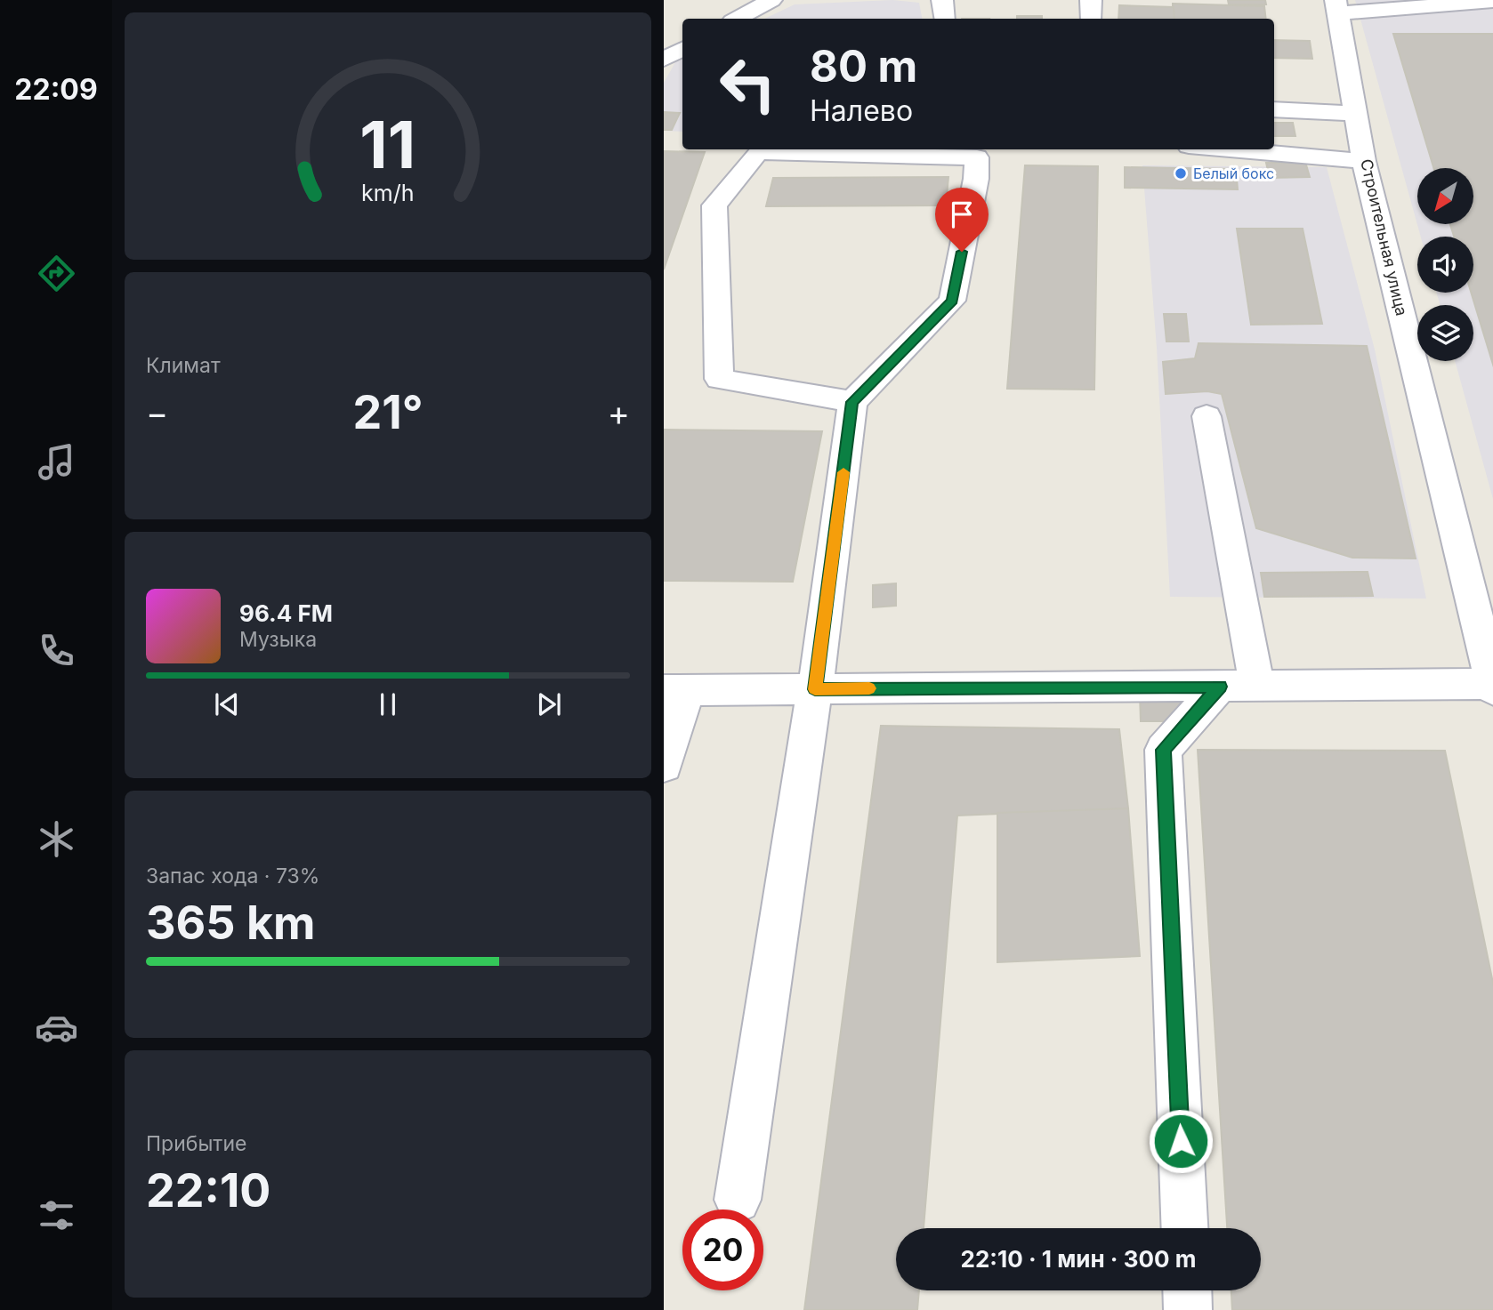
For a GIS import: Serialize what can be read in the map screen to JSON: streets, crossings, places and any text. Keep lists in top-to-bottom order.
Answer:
{
  "streets": {
    "street": ["Строительная улица"]
  },
  "places": ["Белый бокс"],
  "north": "bottom left",
  "page": {
    "tabs": "22:09",
    "turn": ["80 m", "Налево"],
    "tile": [
      "Климат",
      ["Запас хода · 73%", "365 km"],
      ["Прибытие", "22:10"]
    ],
    "heat": ["−", "21°", "+"],
    "song": ["96.4 FM", "Музыка"],
    "limit": "20",
    "trip": "22:10 · 1 мин · 300 m",
    "gauge": ["11", "km/h"]
  }
}
